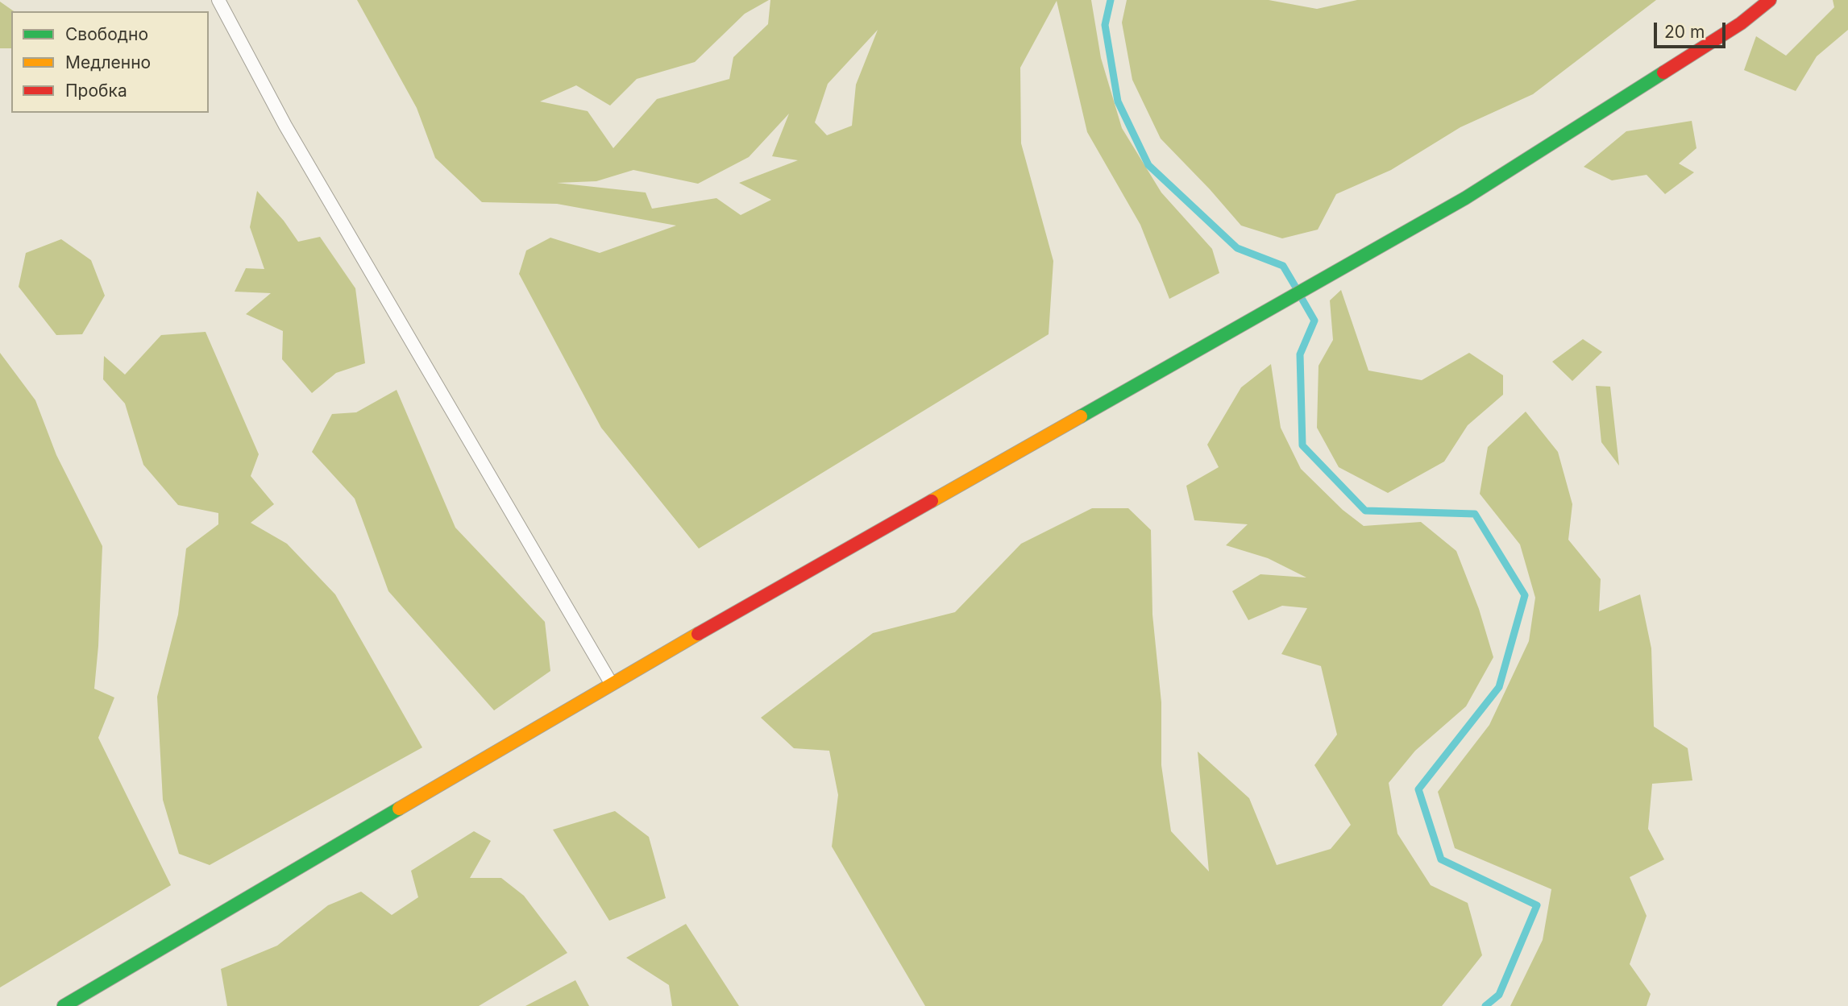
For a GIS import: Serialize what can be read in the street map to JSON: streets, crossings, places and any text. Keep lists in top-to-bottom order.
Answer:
{
  "legend": ["Свободно", "Медленно", "Пробка"],
  "scale_bar": "20 m"
}
